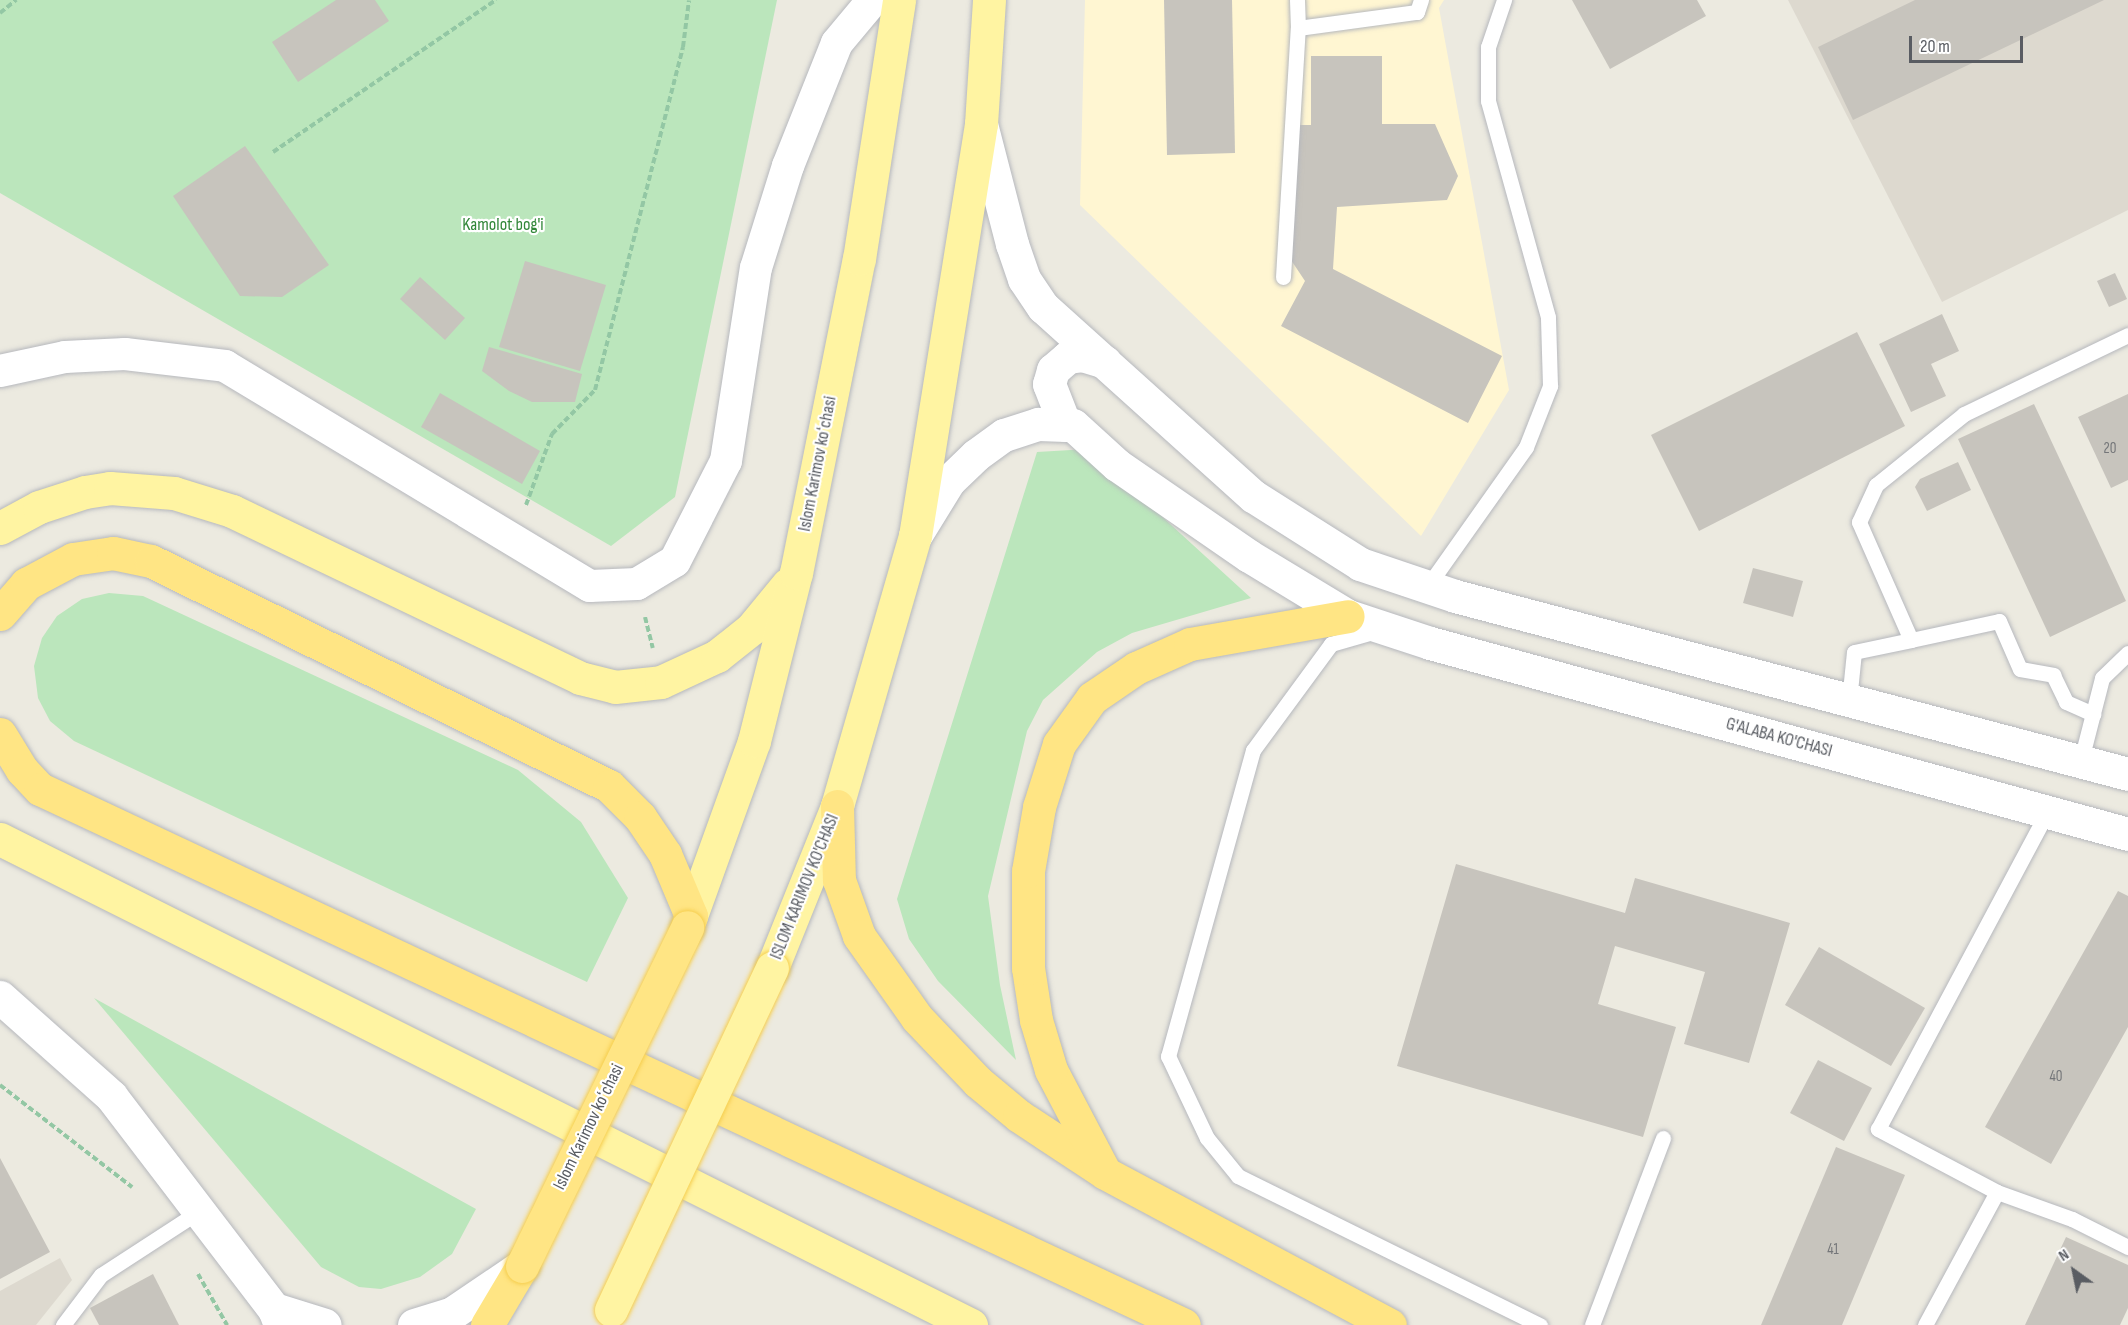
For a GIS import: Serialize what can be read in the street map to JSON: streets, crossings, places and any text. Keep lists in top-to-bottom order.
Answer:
{
  "streets": {
    "highway": ["Islom Karimov koʻchasi"],
    "main road": ["G'ALABA KO'CHASI", "ISLOM KARIMOV KO'CHASI"]
  },
  "parks": ["Kamolot bog'i"],
  "house_numbers": ["20", "40", "41"],
  "scale_bar": "20 m",
  "north": "top left"
}
